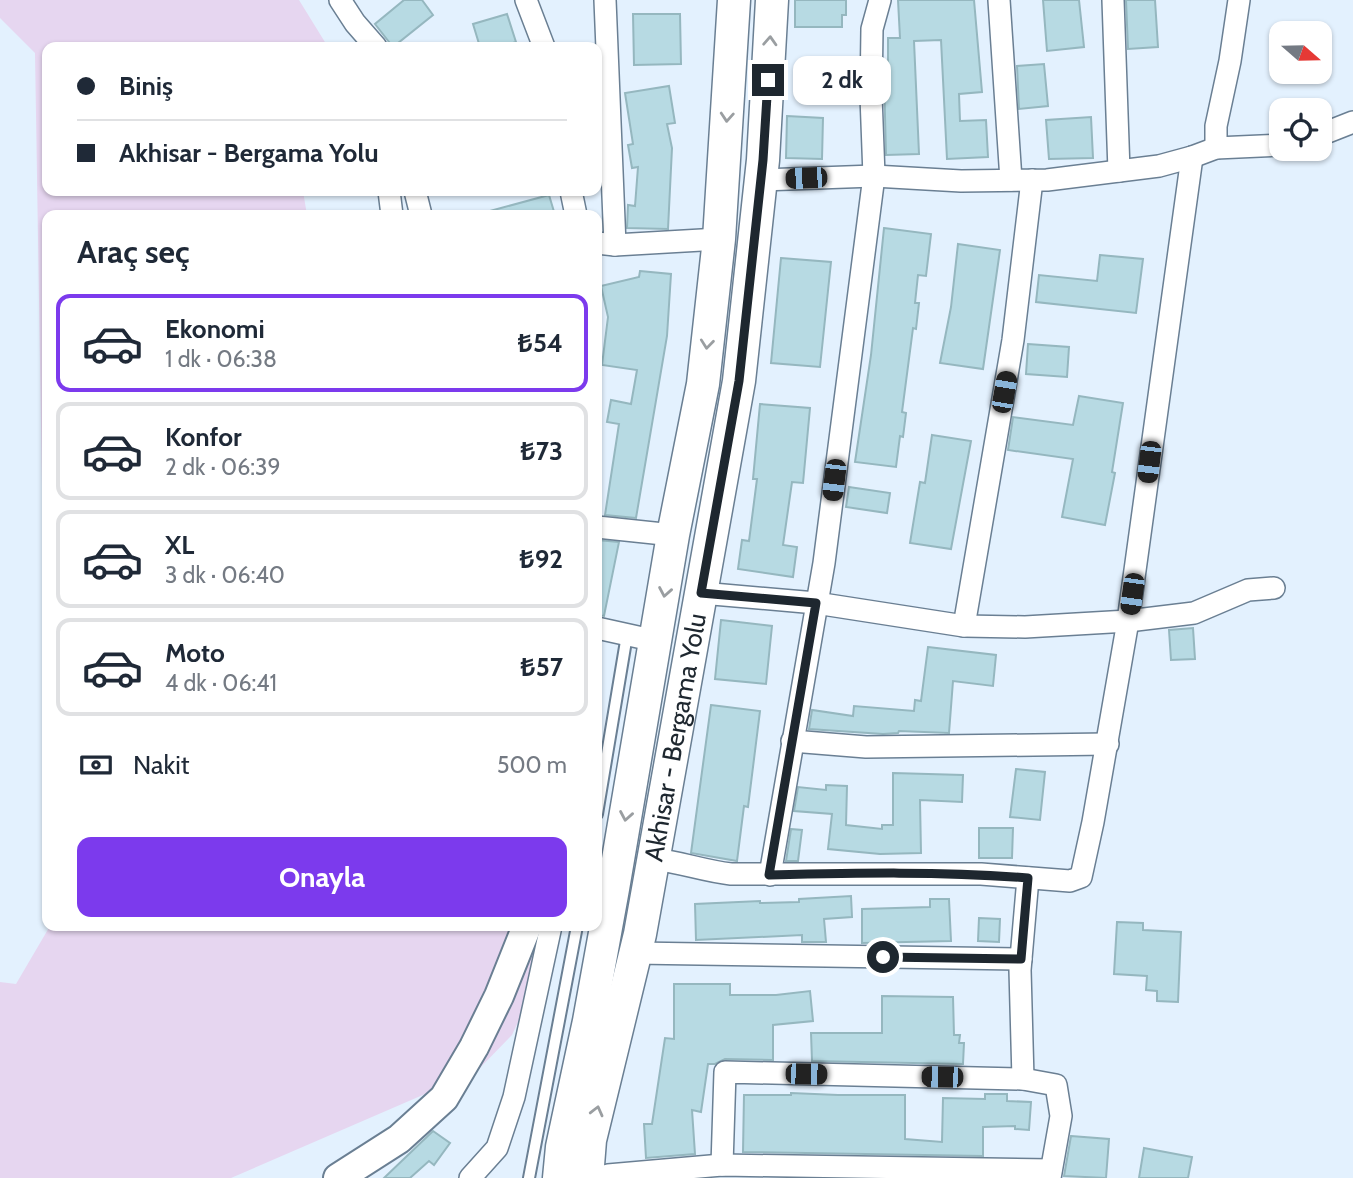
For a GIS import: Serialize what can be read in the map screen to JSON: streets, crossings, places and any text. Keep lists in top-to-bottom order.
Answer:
{
  "streets": {
    "main road": ["Akhisar - Bergama Yolu"]
  },
  "north": "right",
  "page": {
    "banner": ["Biniş", "Akhisar - Bergama Yolu"],
    "bubble": "2 dk",
    "heading": "Araç seç",
    "list": [
      {
        "name": "Ekonomi",
        "note": "1 dk · 06:38",
        "value": "₺54"
      },
      {
        "name": "Konfor",
        "note": "2 dk · 06:39",
        "value": "₺73"
      },
      {
        "name": "XL",
        "note": "3 dk · 06:40",
        "value": "₺92"
      },
      {
        "name": "Moto",
        "note": "4 dk · 06:41",
        "value": "₺57"
      }
    ],
    "pay": ["Nakit", "500 m"],
    "buttons": "Onayla"
  }
}
